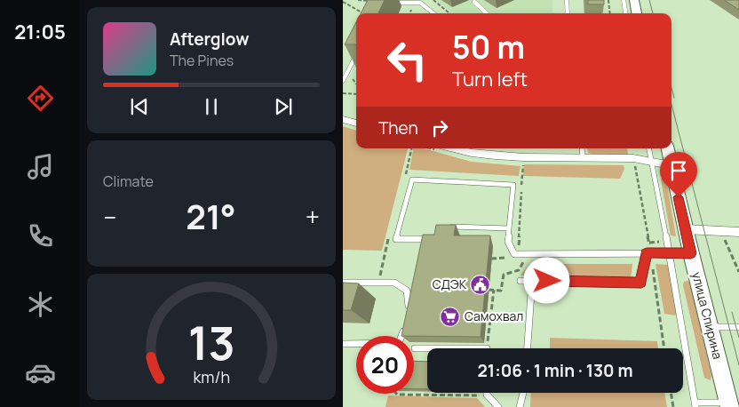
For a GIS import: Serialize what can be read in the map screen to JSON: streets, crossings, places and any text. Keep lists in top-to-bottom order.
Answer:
{
  "streets": {
    "main road": ["улица Спирина"]
  },
  "places": {
    "public building": ["СДЭК"],
    "supermarket": ["Самохвал"]
  },
  "page": {
    "tabs": "21:05",
    "turn": ["50 m", "Turn left"],
    "song": ["Afterglow", "The Pines"],
    "then": "Then",
    "tile": "Climate",
    "heat": ["−", "21°", "+"],
    "limit": "20",
    "trip": "21:06 · 1 min · 130 m",
    "gauge": ["13", "km/h"]
  }
}
